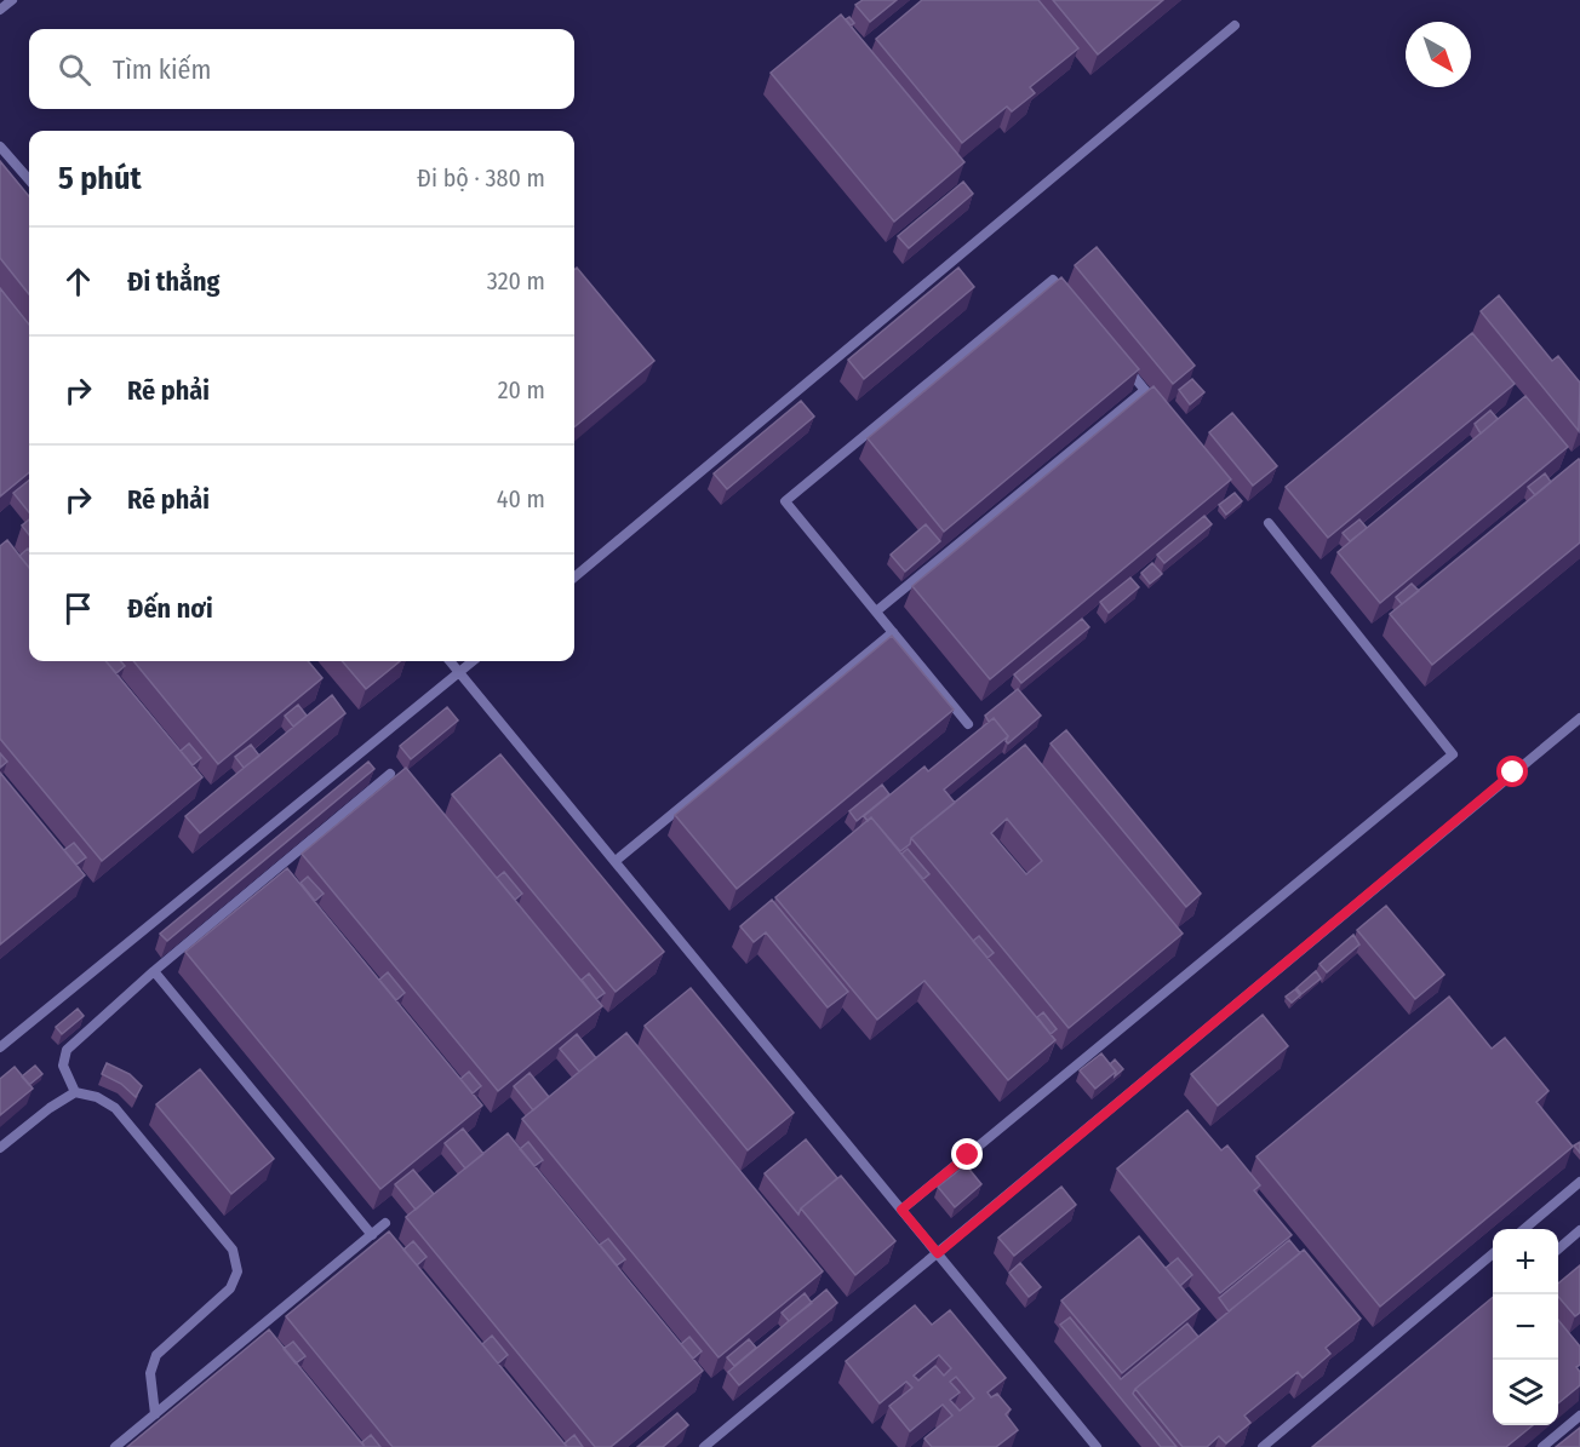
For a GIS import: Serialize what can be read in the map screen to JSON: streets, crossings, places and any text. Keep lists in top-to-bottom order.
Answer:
{
  "north": "bottom right",
  "page": {
    "search": "Tìm kiếm",
    "heading": ["5 phút", "Đi bộ · 380 m"],
    "list": [
      ["Đi thẳng", "320 m"],
      ["Rẽ phải", "20 m"],
      ["Rẽ phải", "40 m"],
      "Đến nơi"
    ],
    "map_buttons": ["+", "−"]
  }
}
